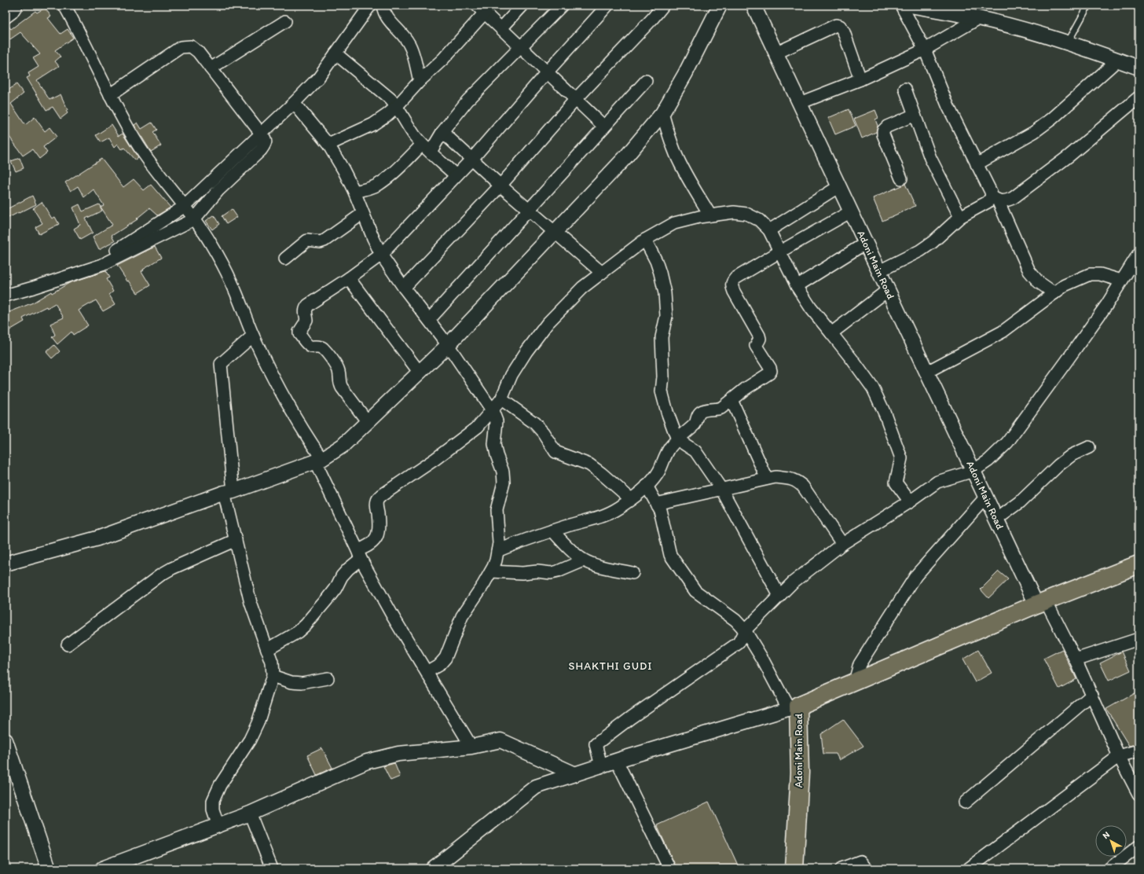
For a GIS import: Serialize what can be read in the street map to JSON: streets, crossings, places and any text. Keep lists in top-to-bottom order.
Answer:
{
  "streets": {
    "main road": ["Adoni Main Road"]
  },
  "districts": ["SHAKTHI GUDI"],
  "north": "top left"
}
